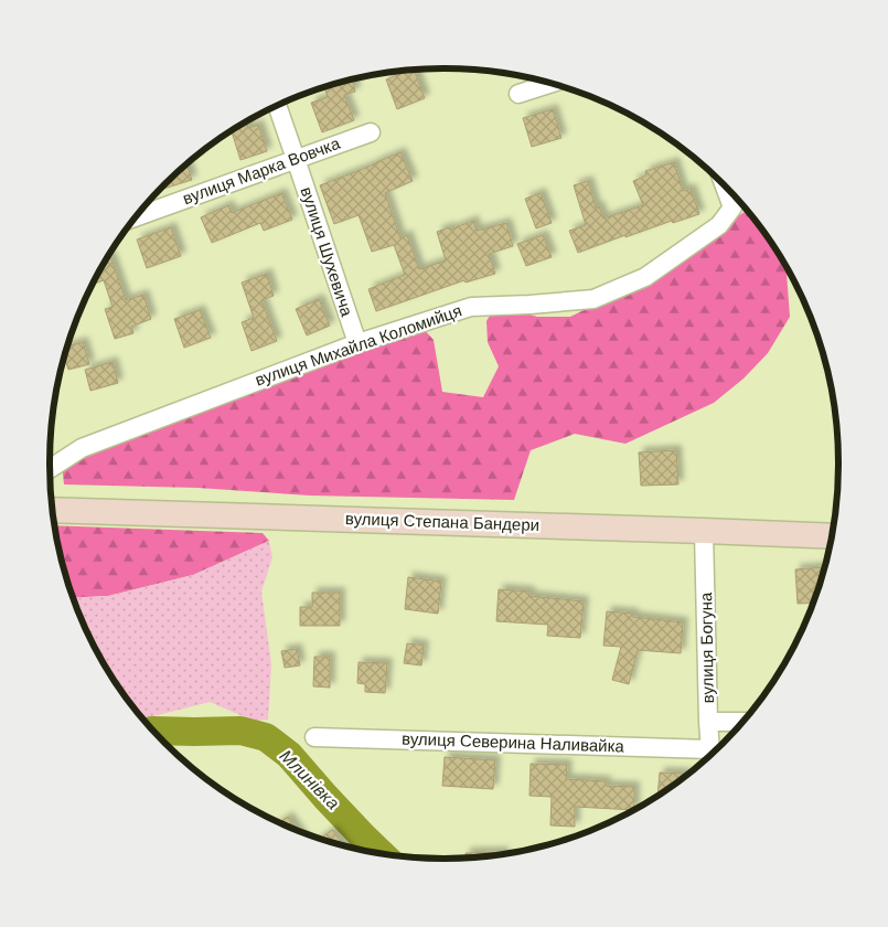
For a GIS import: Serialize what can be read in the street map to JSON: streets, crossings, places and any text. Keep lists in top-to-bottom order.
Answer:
{
  "streets": {
    "main road": ["вулиця Степана Бандери"],
    "street": [
      "вулиця Марка Вовчка",
      "вулиця Шухевича",
      "вулиця Михайла Коломийця",
      "вулиця Богуна",
      "вулиця Северина Наливайка"
    ]
  },
  "crossings": [
    ["вулиця Марка Вовчка", "вулиця Шухевича"],
    ["вулиця Шухевича", "вулиця Михайла Коломийця"],
    ["вулиця Степана Бандери", "вулиця Богуна"]
  ],
  "water": ["Млинівка"]
}
